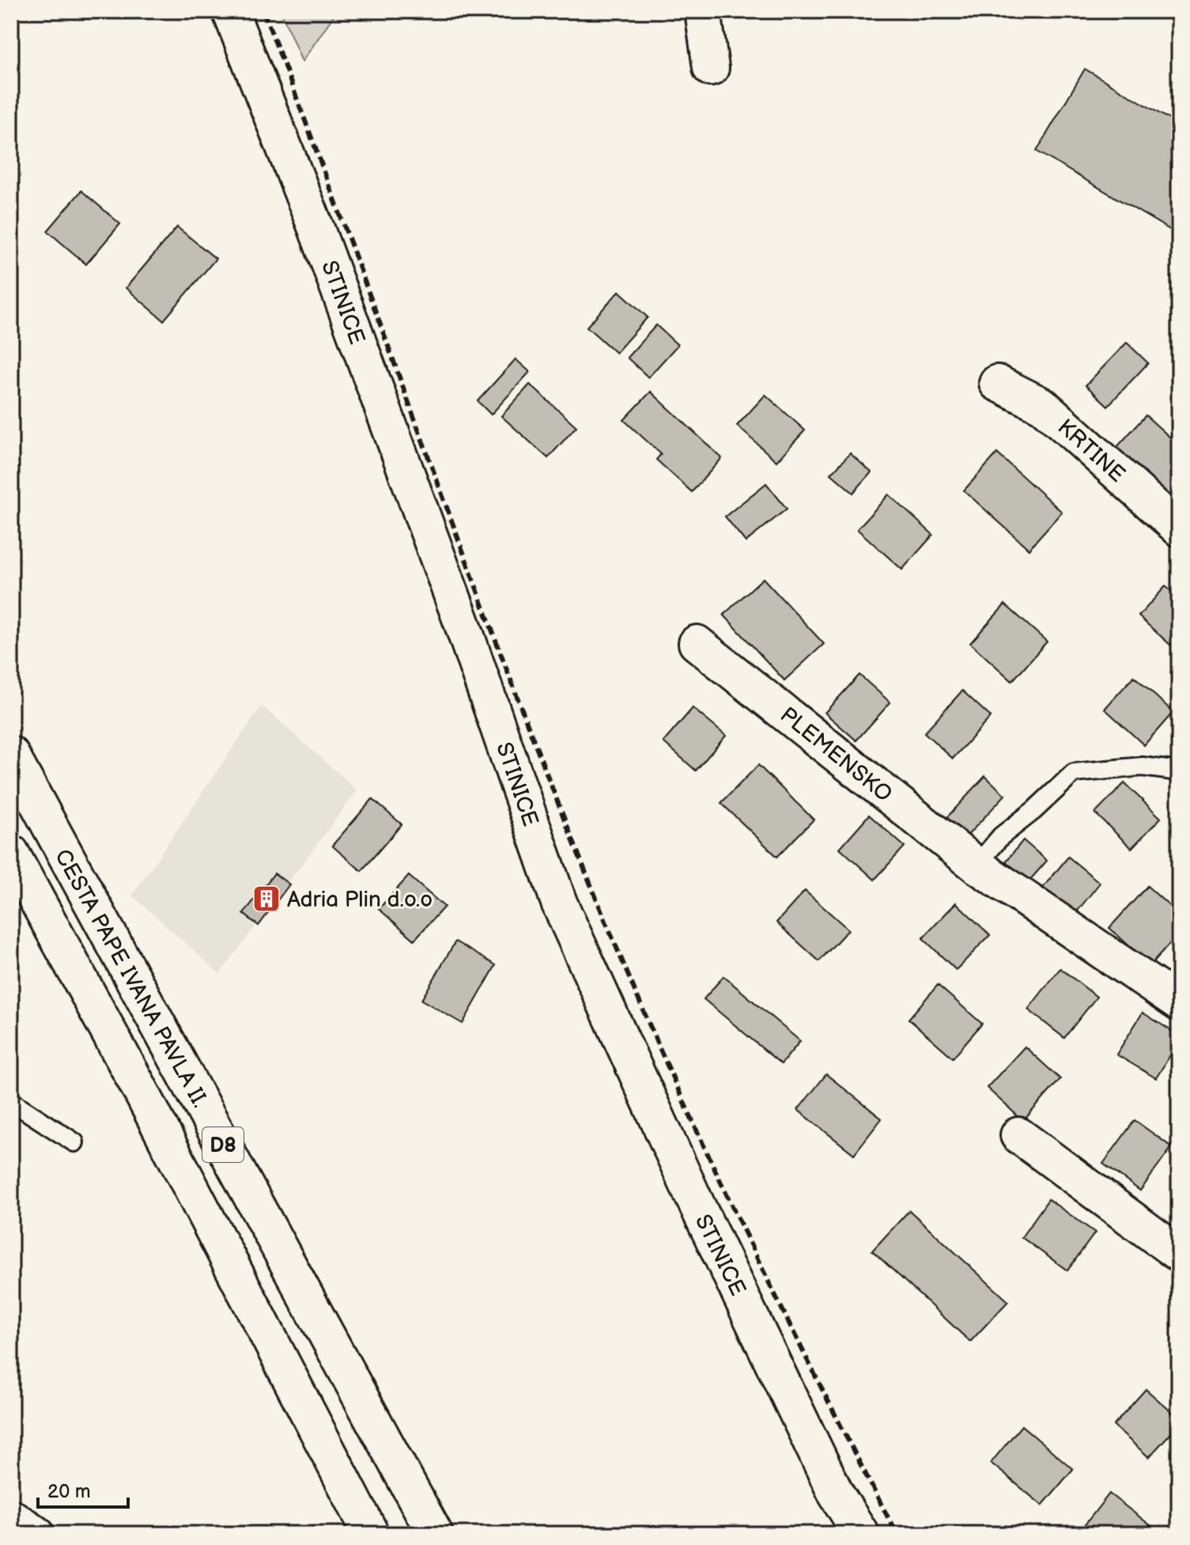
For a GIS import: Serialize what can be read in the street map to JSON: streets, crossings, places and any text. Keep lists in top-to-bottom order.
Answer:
{
  "streets": {
    "street": [
      "STINICE",
      "KRTINE",
      "PLEMENSKO",
      "CESTA PAPE IVANA PAVLA II.",
      "D8"
    ]
  },
  "places": {
    "building": ["Adria Plin d.o.o"]
  },
  "scale_bar": "20 m"
}
